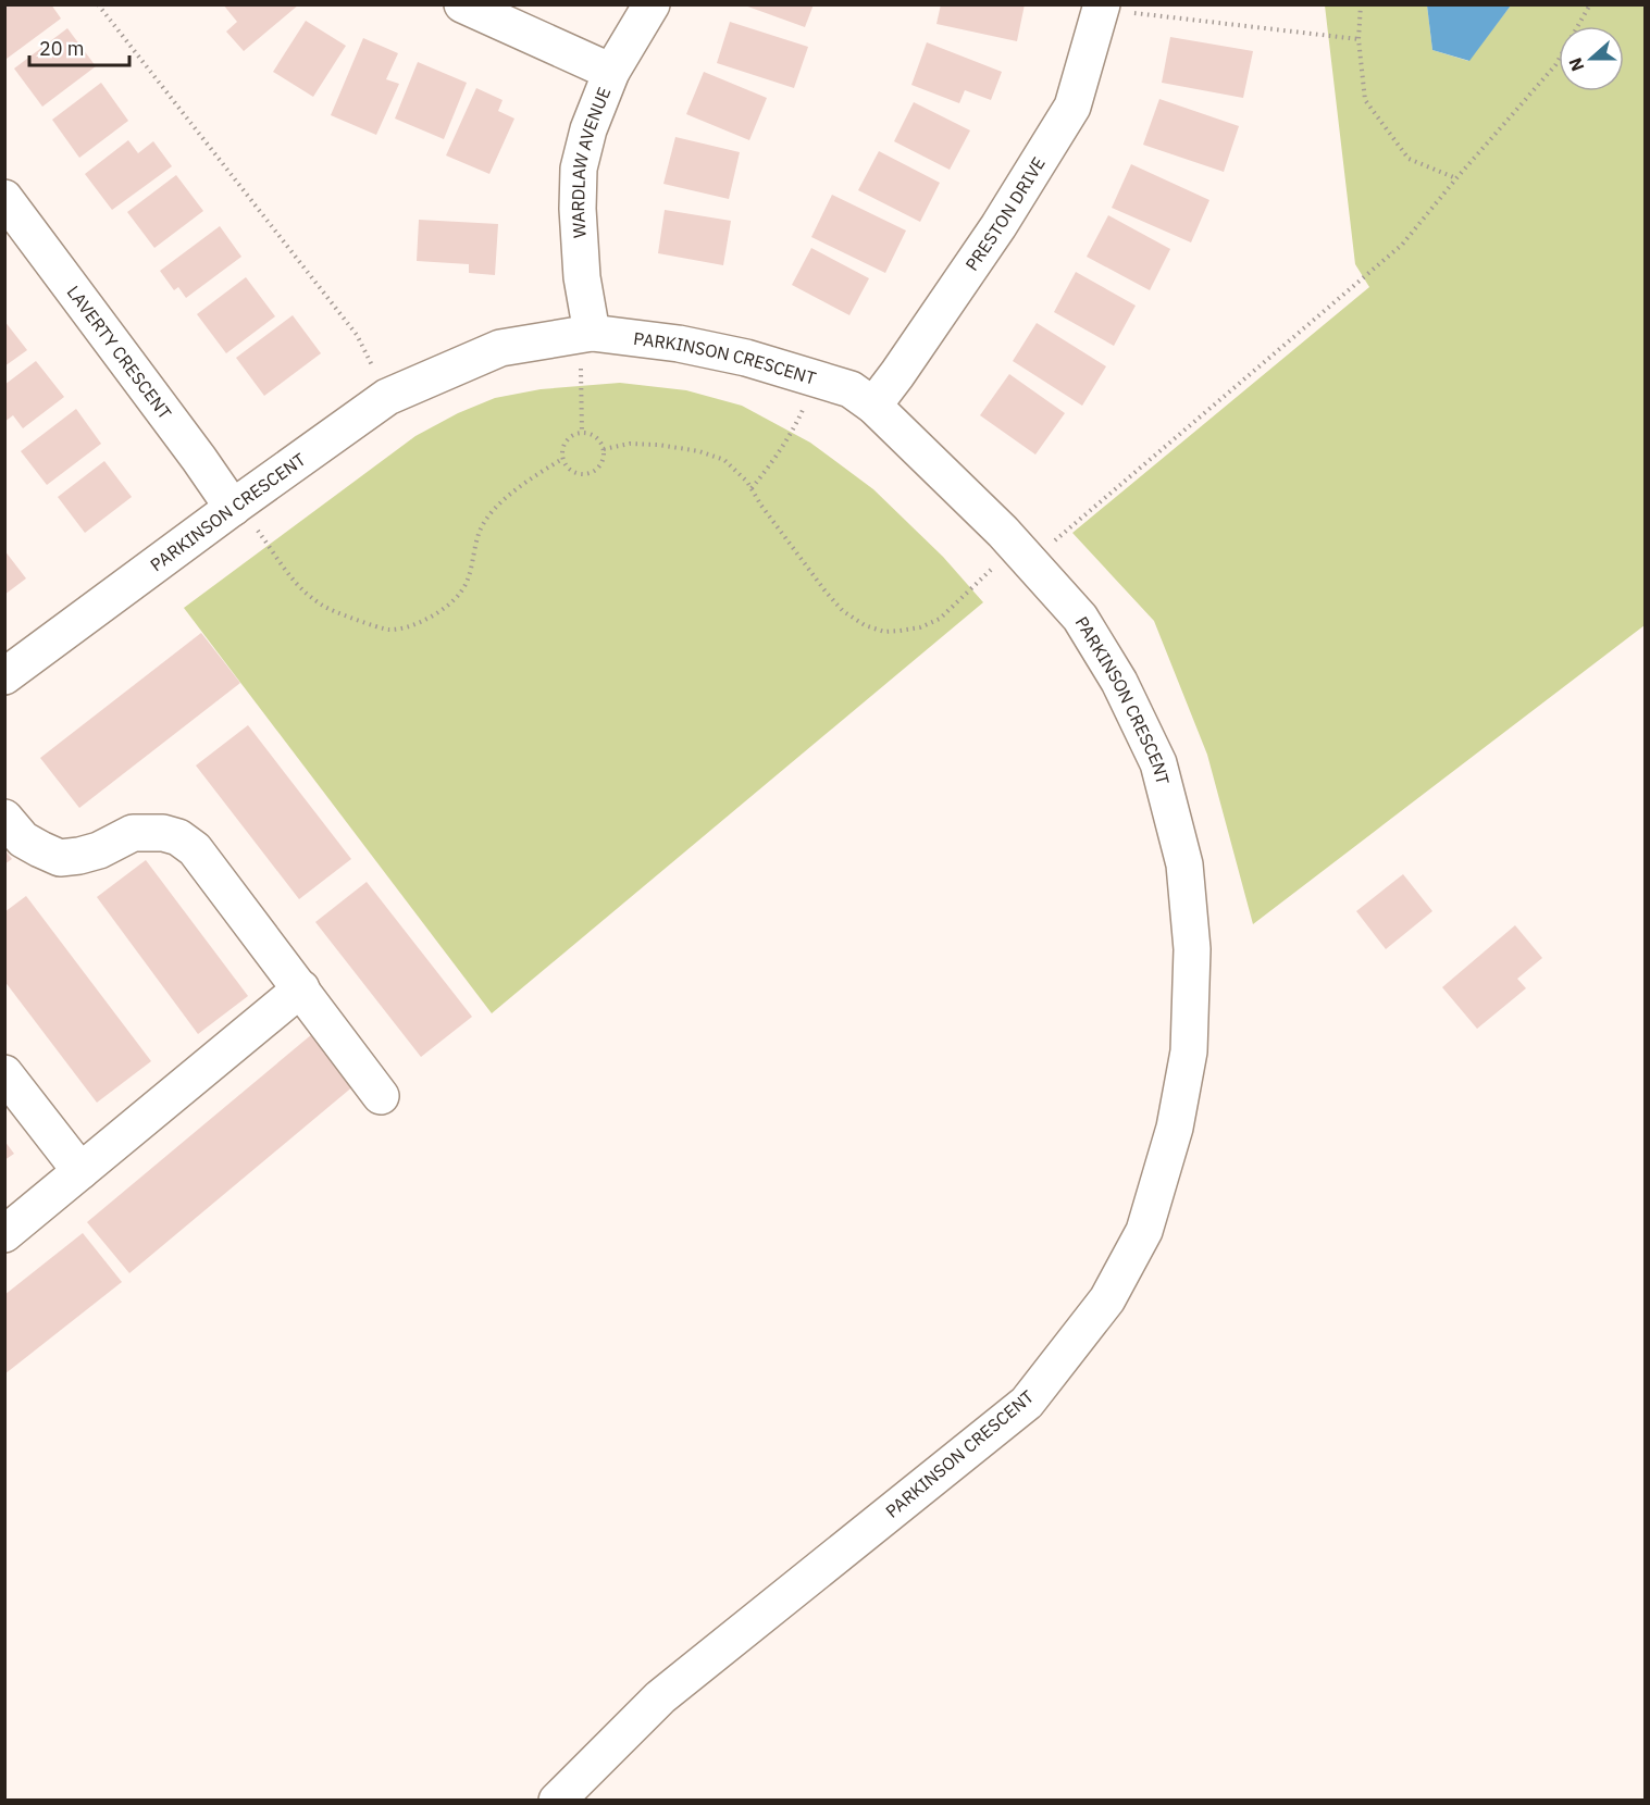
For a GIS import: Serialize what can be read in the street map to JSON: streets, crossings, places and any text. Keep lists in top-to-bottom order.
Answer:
{
  "streets": {
    "street": [
      "WARDLAW AVENUE",
      "PRESTON DRIVE",
      "LAVERTY CRESCENT",
      "PARKINSON CRESCENT"
    ]
  },
  "crossings": [
    ["WARDLAW AVENUE", "PARKINSON CRESCENT"],
    ["PRESTON DRIVE", "PARKINSON CRESCENT"],
    ["LAVERTY CRESCENT", "PARKINSON CRESCENT"]
  ],
  "scale_bar": "20 m",
  "north": "left"
}
